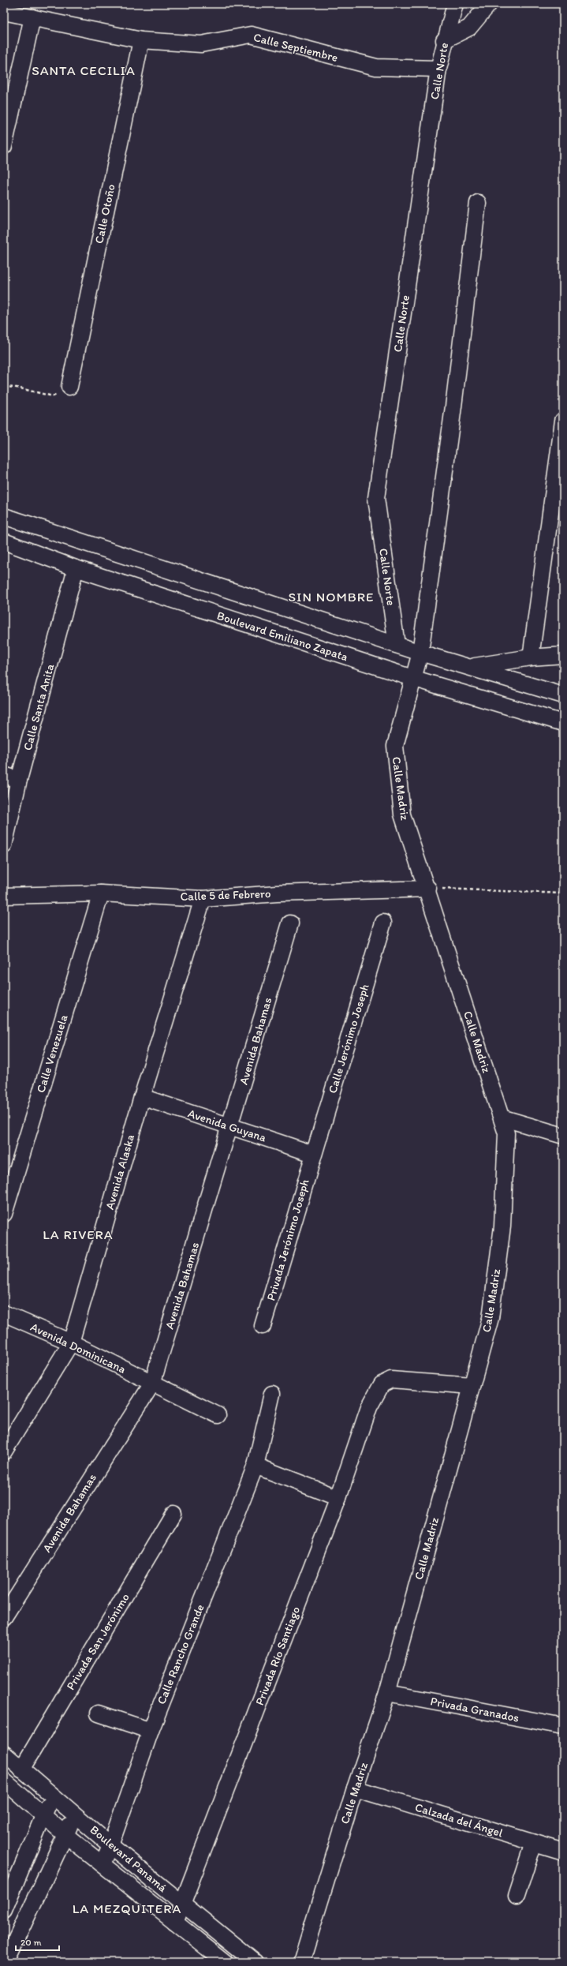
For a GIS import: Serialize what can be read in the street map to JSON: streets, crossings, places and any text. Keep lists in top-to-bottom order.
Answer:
{
  "streets": {
    "street": [
      "Calle Septiembre",
      "Calle Norte",
      "Calle Otoño",
      "Boulevard Emiliano Zapata",
      "Calle Santa Anita",
      "Calle Madriz",
      "Calle 5 de Febrero",
      "Calle Jerónimo Joseph",
      "Avenida Bahamas",
      "Calle Venezuela",
      "Avenida Guyana",
      "Avenida Alaska",
      "Privada Jerónimo Joseph",
      "Avenida Dominicana",
      "Privada San Jerónimo",
      "Calle Rancho Grande",
      "Privada Río Santiago",
      "Privada Granados",
      "Calzada del Ángel",
      "Boulevard Panamá"
    ]
  },
  "crossings": [
    ["Calle Septiembre", "Calle Norte"],
    ["Calle Septiembre", "Calle Otoño"],
    ["Boulevard Emiliano Zapata", "Calle Santa Anita"],
    ["Boulevard Emiliano Zapata", "Calle Madriz"],
    ["Calle Madriz", "Calle 5 de Febrero"],
    ["Calle Madriz", "Privada Río Santiago"],
    ["Calle Madriz", "Privada Granados"],
    ["Calle Madriz", "Calzada del Ángel"],
    ["Calle 5 de Febrero", "Calle Venezuela"],
    ["Calle 5 de Febrero", "Avenida Alaska"],
    ["Calle Jerónimo Joseph", "Avenida Guyana"],
    ["Calle Jerónimo Joseph", "Privada Jerónimo Joseph"],
    ["Avenida Bahamas", "Avenida Guyana"],
    ["Avenida Bahamas", "Avenida Dominicana"],
    ["Avenida Guyana", "Avenida Alaska"],
    ["Avenida Guyana", "Privada Jerónimo Joseph"],
    ["Avenida Alaska", "Avenida Dominicana"],
    ["Privada San Jerónimo", "Boulevard Panamá"],
    ["Calle Rancho Grande", "Boulevard Panamá"],
    ["Privada Río Santiago", "Boulevard Panamá"]
  ],
  "districts": [
    "SANTA CECILIA",
    "SIN NOMBRE",
    "LA RIVERA",
    "LA MEZQUITERA"
  ],
  "scale_bar": "20 m"
}
